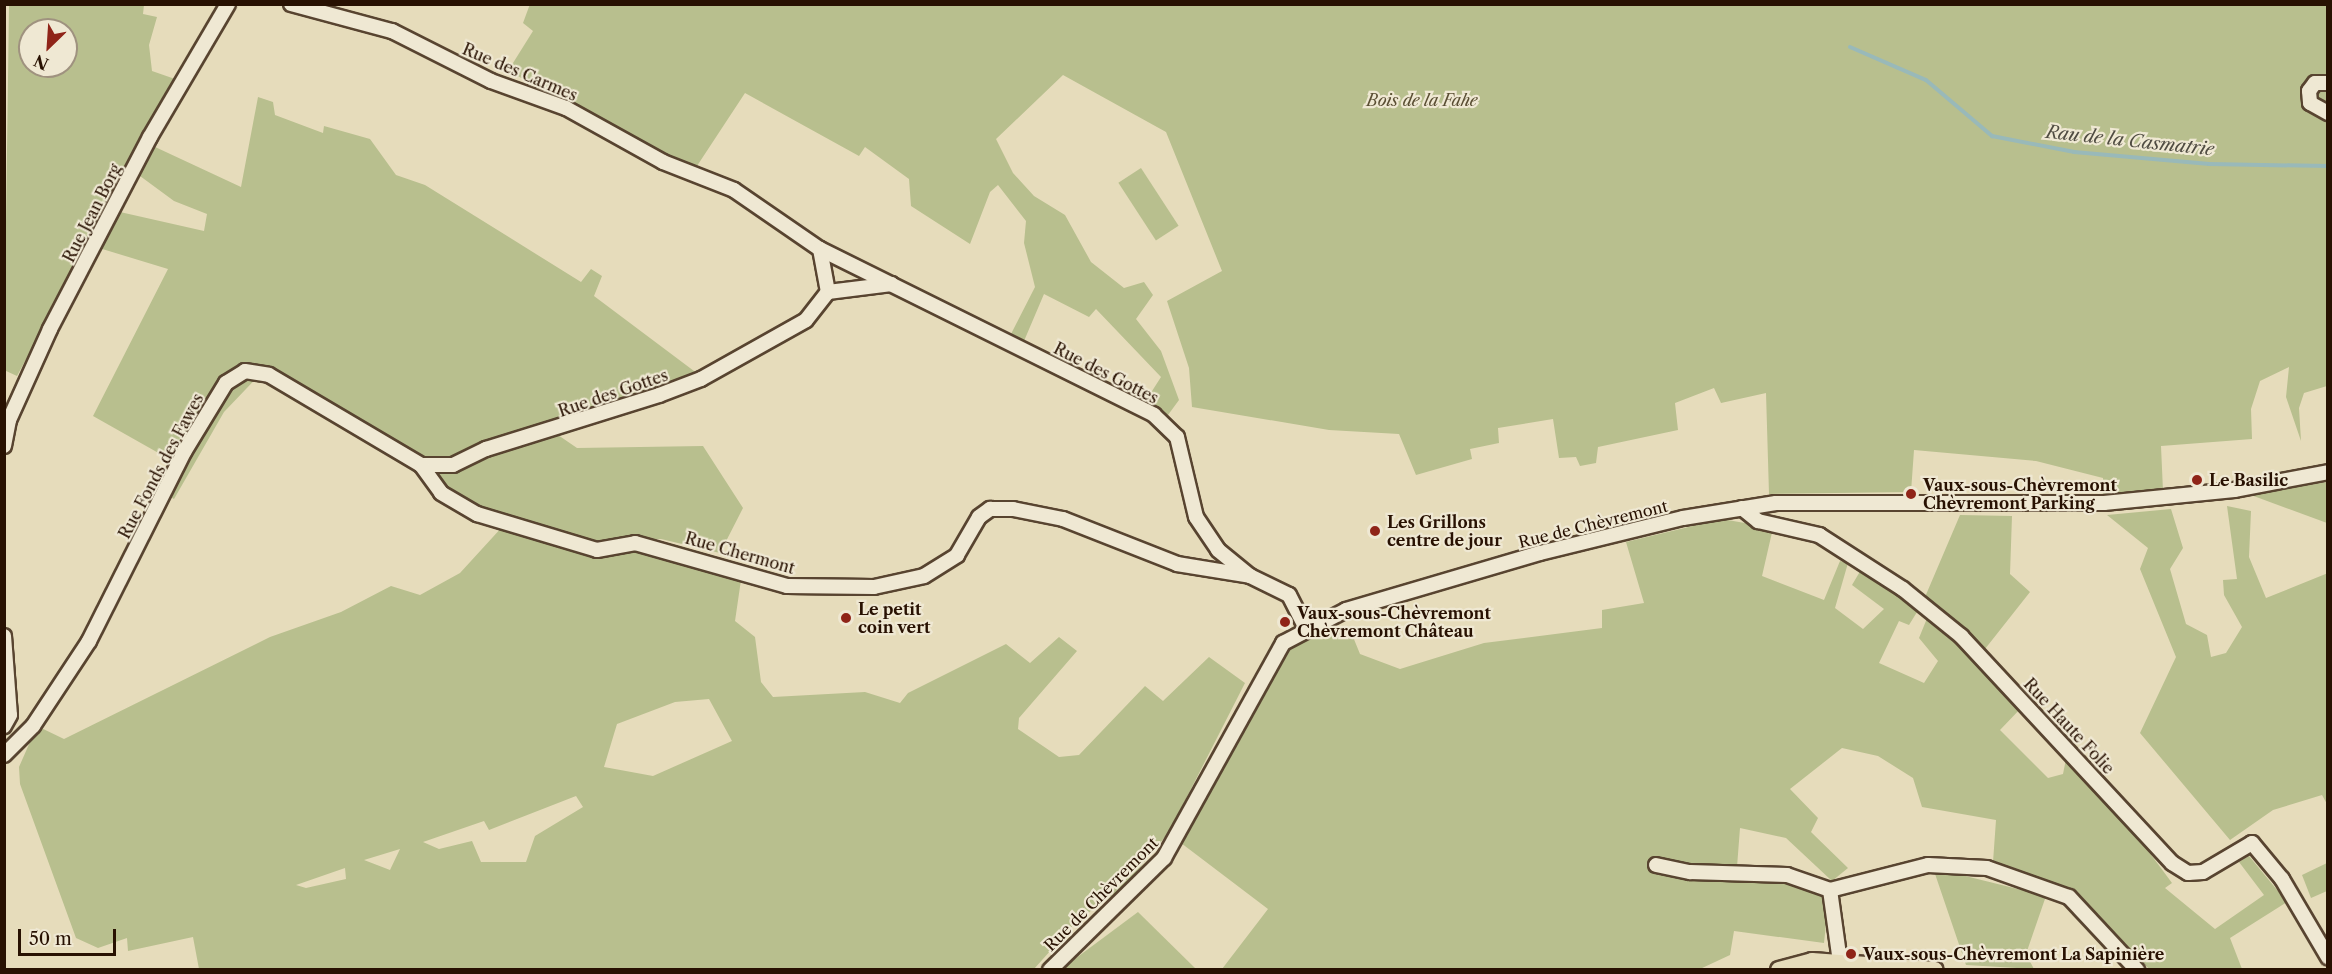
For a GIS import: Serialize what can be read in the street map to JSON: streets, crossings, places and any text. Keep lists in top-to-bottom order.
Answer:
{
  "streets": {
    "street": [
      "Rue des Carmes",
      "Rue Jean Borg",
      "Rue des Gottes",
      "Rue Fonds des Fawes",
      "Rue de Chèvremont",
      "Rue Chermont",
      "Rue Haute Folie"
    ]
  },
  "crossings": [
    ["Rue des Carmes", "Rue des Gottes"],
    ["Rue des Gottes", "Rue Fonds des Fawes"],
    ["Rue des Gottes", "Rue de Chèvremont"],
    ["Rue des Gottes", "Rue Chermont"],
    ["Rue Fonds des Fawes", "Rue Chermont"],
    ["Rue de Chèvremont", "Rue Haute Folie"]
  ],
  "water": ["Rau de la Casmatrie"],
  "parks": ["Bois de la Fahe"],
  "places": [
    "Le Basilic",
    "Vaux-sous-Chèvremont Chèvremont Parking",
    "Les Grillons centre de jour",
    "Le petit coin vert",
    "Vaux-sous-Chèvremont Chèvremont Château",
    "Vaux-sous-Chèvremont La Sapinière"
  ],
  "scale_bar": "50 m",
  "north": "bottom left"
}
